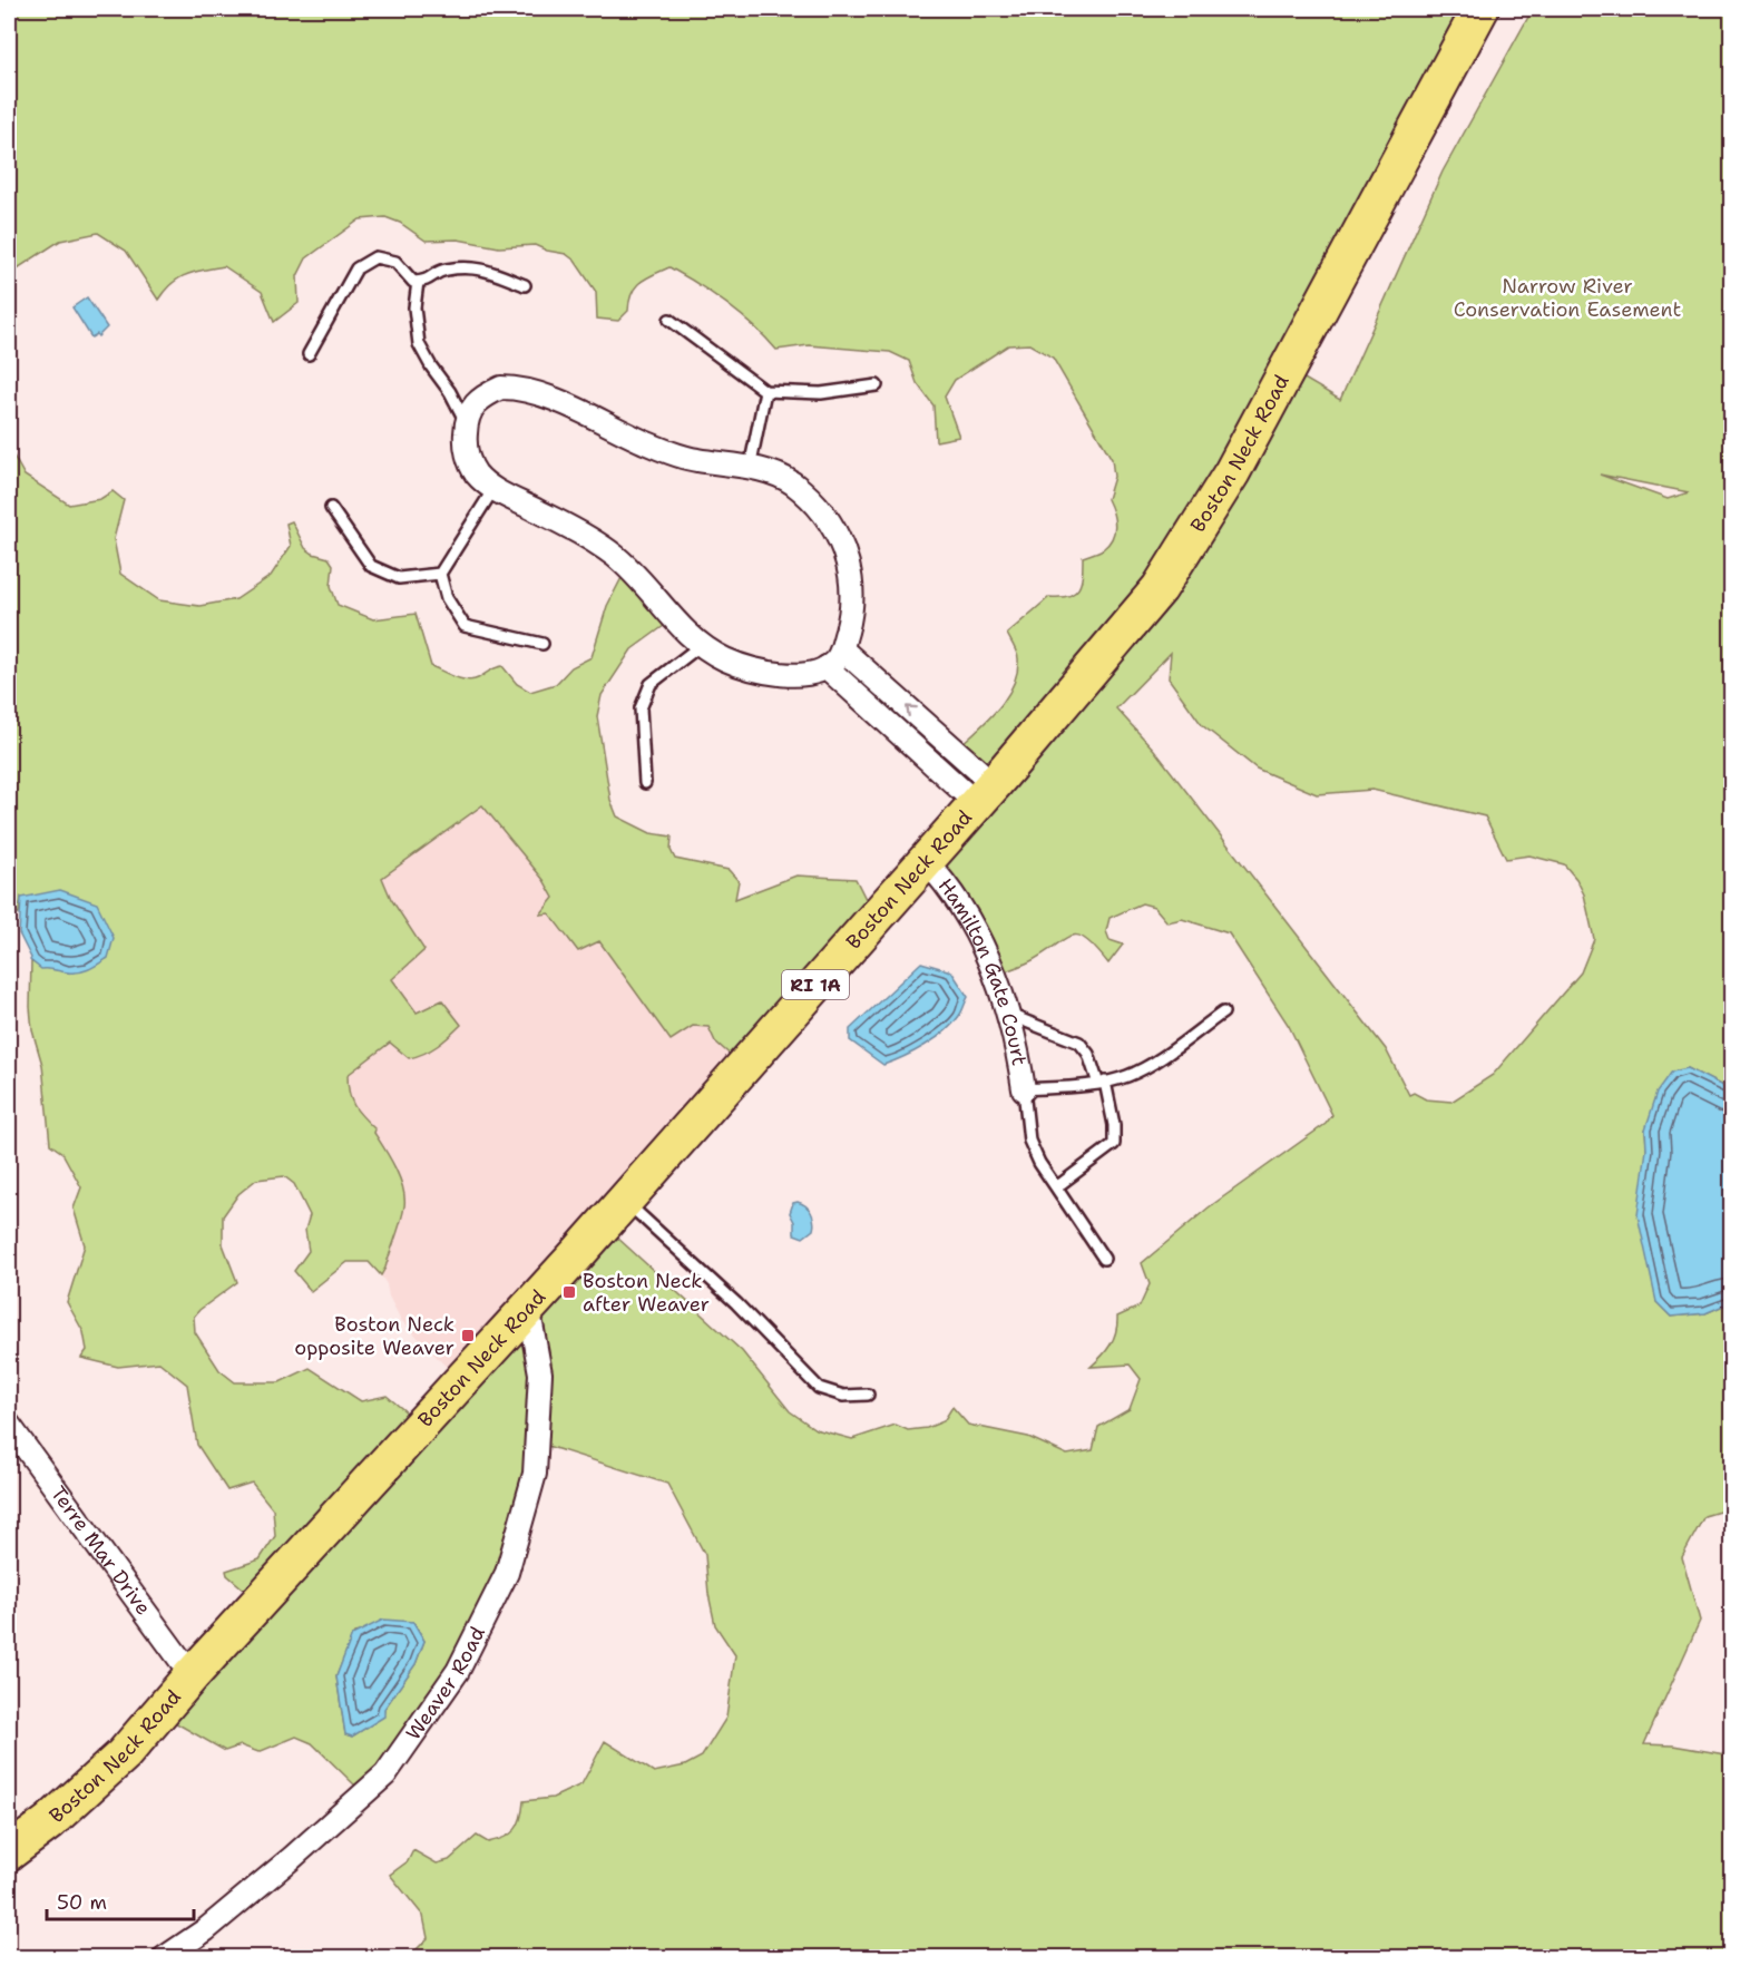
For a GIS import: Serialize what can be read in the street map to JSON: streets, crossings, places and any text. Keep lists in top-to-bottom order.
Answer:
{
  "streets": {
    "main road": ["Boston Neck Road", "RI 1A"],
    "street": ["Hamilton Gate Court", "Terre Mar Drive", "Weaver Road"]
  },
  "crossings": [
    ["Boston Neck Road", "Hamilton Gate Court"],
    ["Boston Neck Road", "Terre Mar Drive"],
    ["Boston Neck Road", "Weaver Road"]
  ],
  "parks": ["Narrow River Conservation Easement"],
  "places": {
    "transit": ["Boston Neck after Weaver", "Boston Neck opposite Weaver"]
  },
  "scale_bar": "50 m"
}
